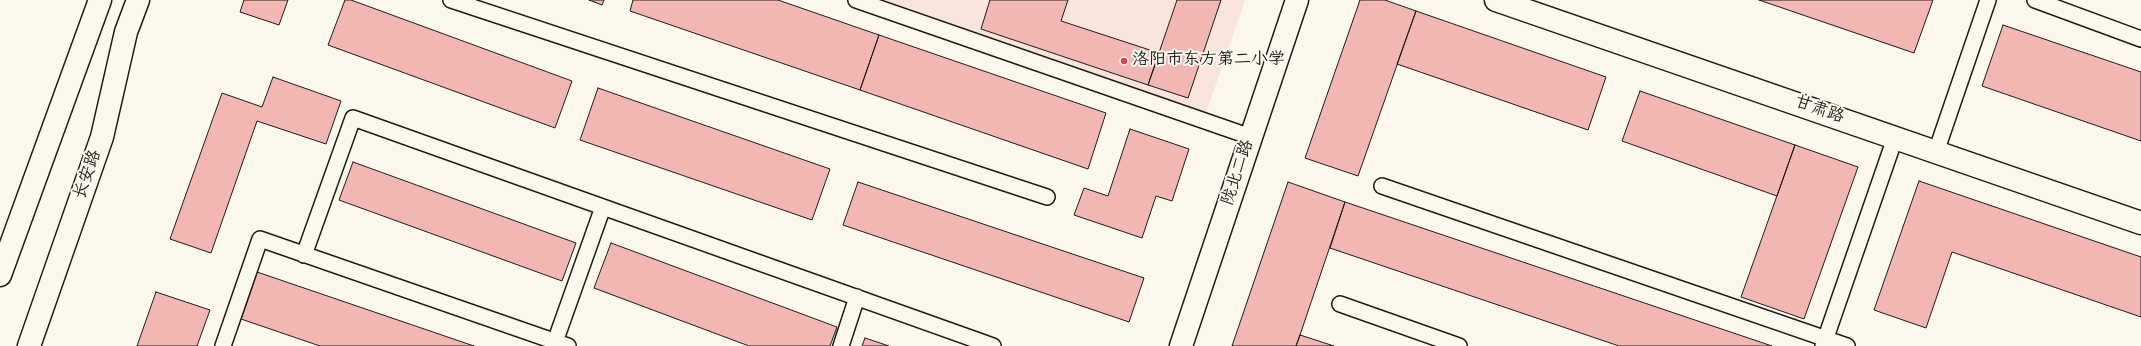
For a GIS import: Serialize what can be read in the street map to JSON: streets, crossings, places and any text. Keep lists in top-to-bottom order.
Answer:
{
  "streets": {
    "street": ["甘肃路", "陇北二路", "长安路"]
  },
  "places": ["洛阳市东方第二小学"]
}
